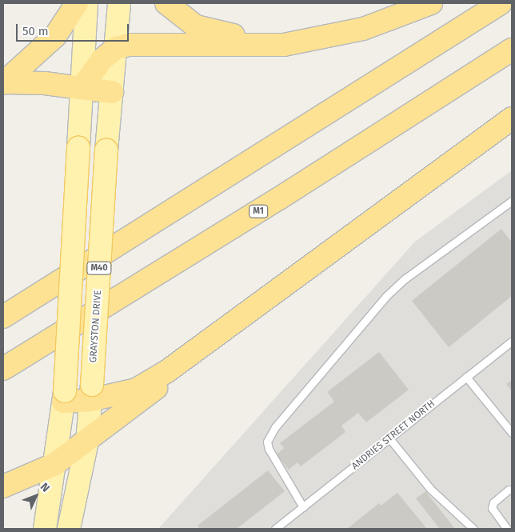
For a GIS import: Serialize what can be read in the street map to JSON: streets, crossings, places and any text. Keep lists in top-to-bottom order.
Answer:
{
  "streets": {
    "highway": ["M1"],
    "main road": ["M40", "GRAYSTON DRIVE"],
    "lane": ["ANDRIES STREET NORTH"]
  },
  "scale_bar": "50 m",
  "north": "top right"
}
